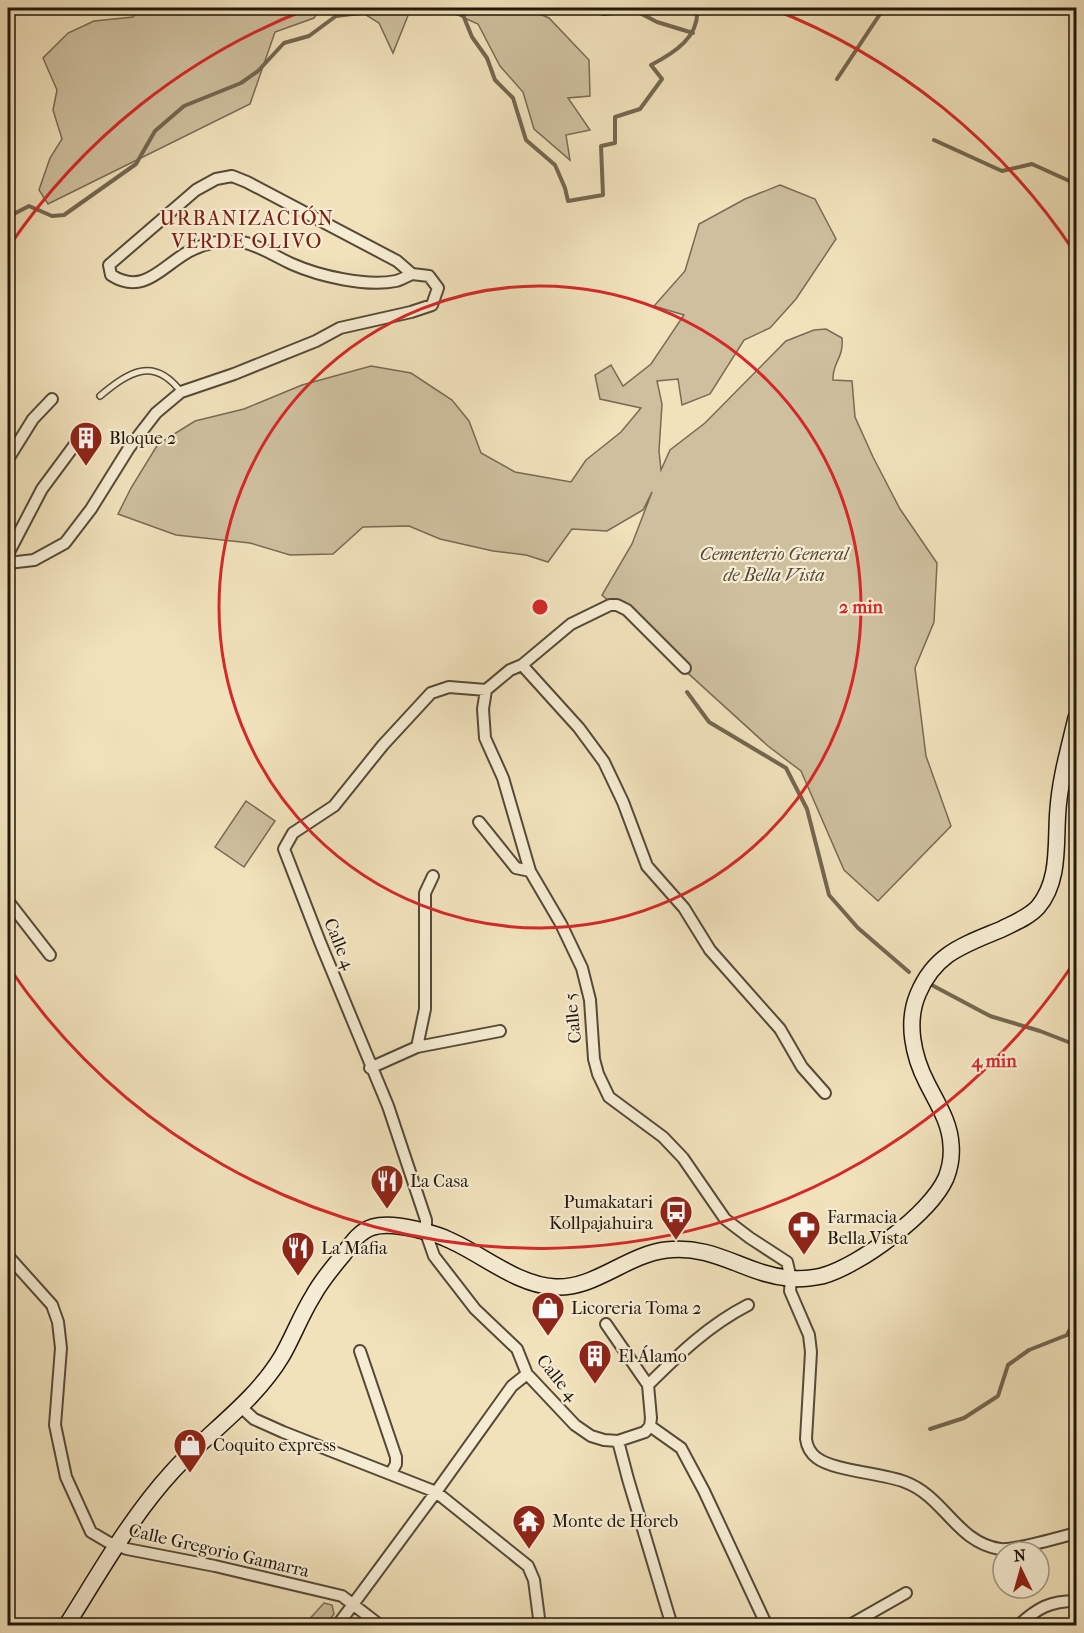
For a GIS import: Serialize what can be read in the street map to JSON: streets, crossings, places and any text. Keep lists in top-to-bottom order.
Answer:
{
  "streets": {
    "street": ["Calle 4", "Calle 5", "Calle Gregorio Gamarra"]
  },
  "crossings": [
    ["Calle 4", "Calle 5"]
  ],
  "districts": ["URBANIZACIÓN VERDE OLIVO"],
  "parks": ["Cementerio General de Bella Vista"],
  "places": {
    "building": ["Bloque 2", "El Álamo"],
    "restaurant": ["La Casa", "La Mafia"],
    "bus stop": ["Pumakatari Kollpajahuira"],
    "pharmacy": ["Farmacia Bella Vista"],
    "shop": ["Licoreria Toma 2", "Coquito express"],
    "temple": ["Monte de Horeb"]
  },
  "north": "top",
  "rings": ["2 min", "4 min"]
}
